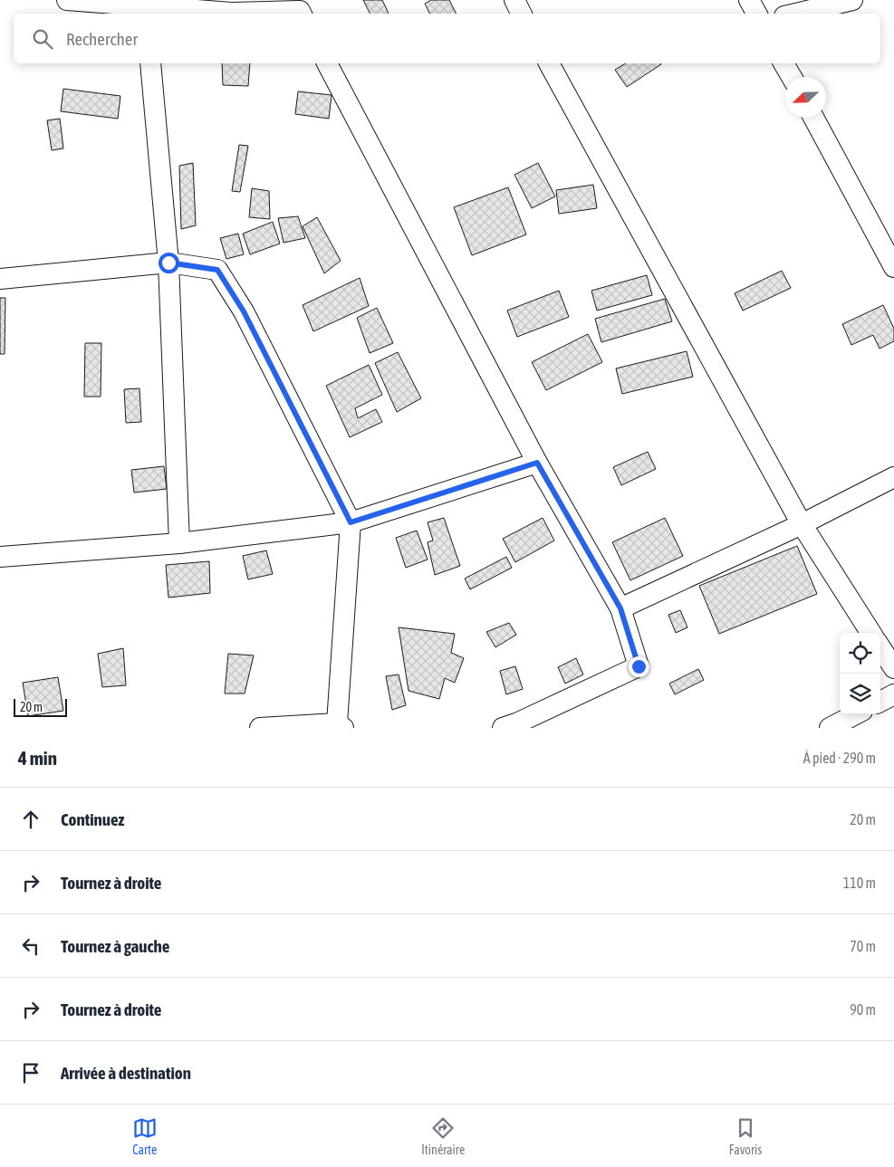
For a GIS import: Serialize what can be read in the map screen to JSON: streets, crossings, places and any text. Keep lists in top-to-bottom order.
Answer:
{
  "scale_bar": "20 m",
  "north": "bottom left",
  "page": {
    "search": "Rechercher",
    "scale": "20 m",
    "heading": ["4 min", "À pied · 290 m"],
    "list": [
      ["Continuez", "20 m"],
      ["Tournez à droite", "110 m"],
      ["Tournez à gauche", "70 m"],
      ["Tournez à droite", "90 m"],
      "Arrivée à destination"
    ],
    "nav": ["Carte", "Itinéraire", "Favoris"]
  }
}
